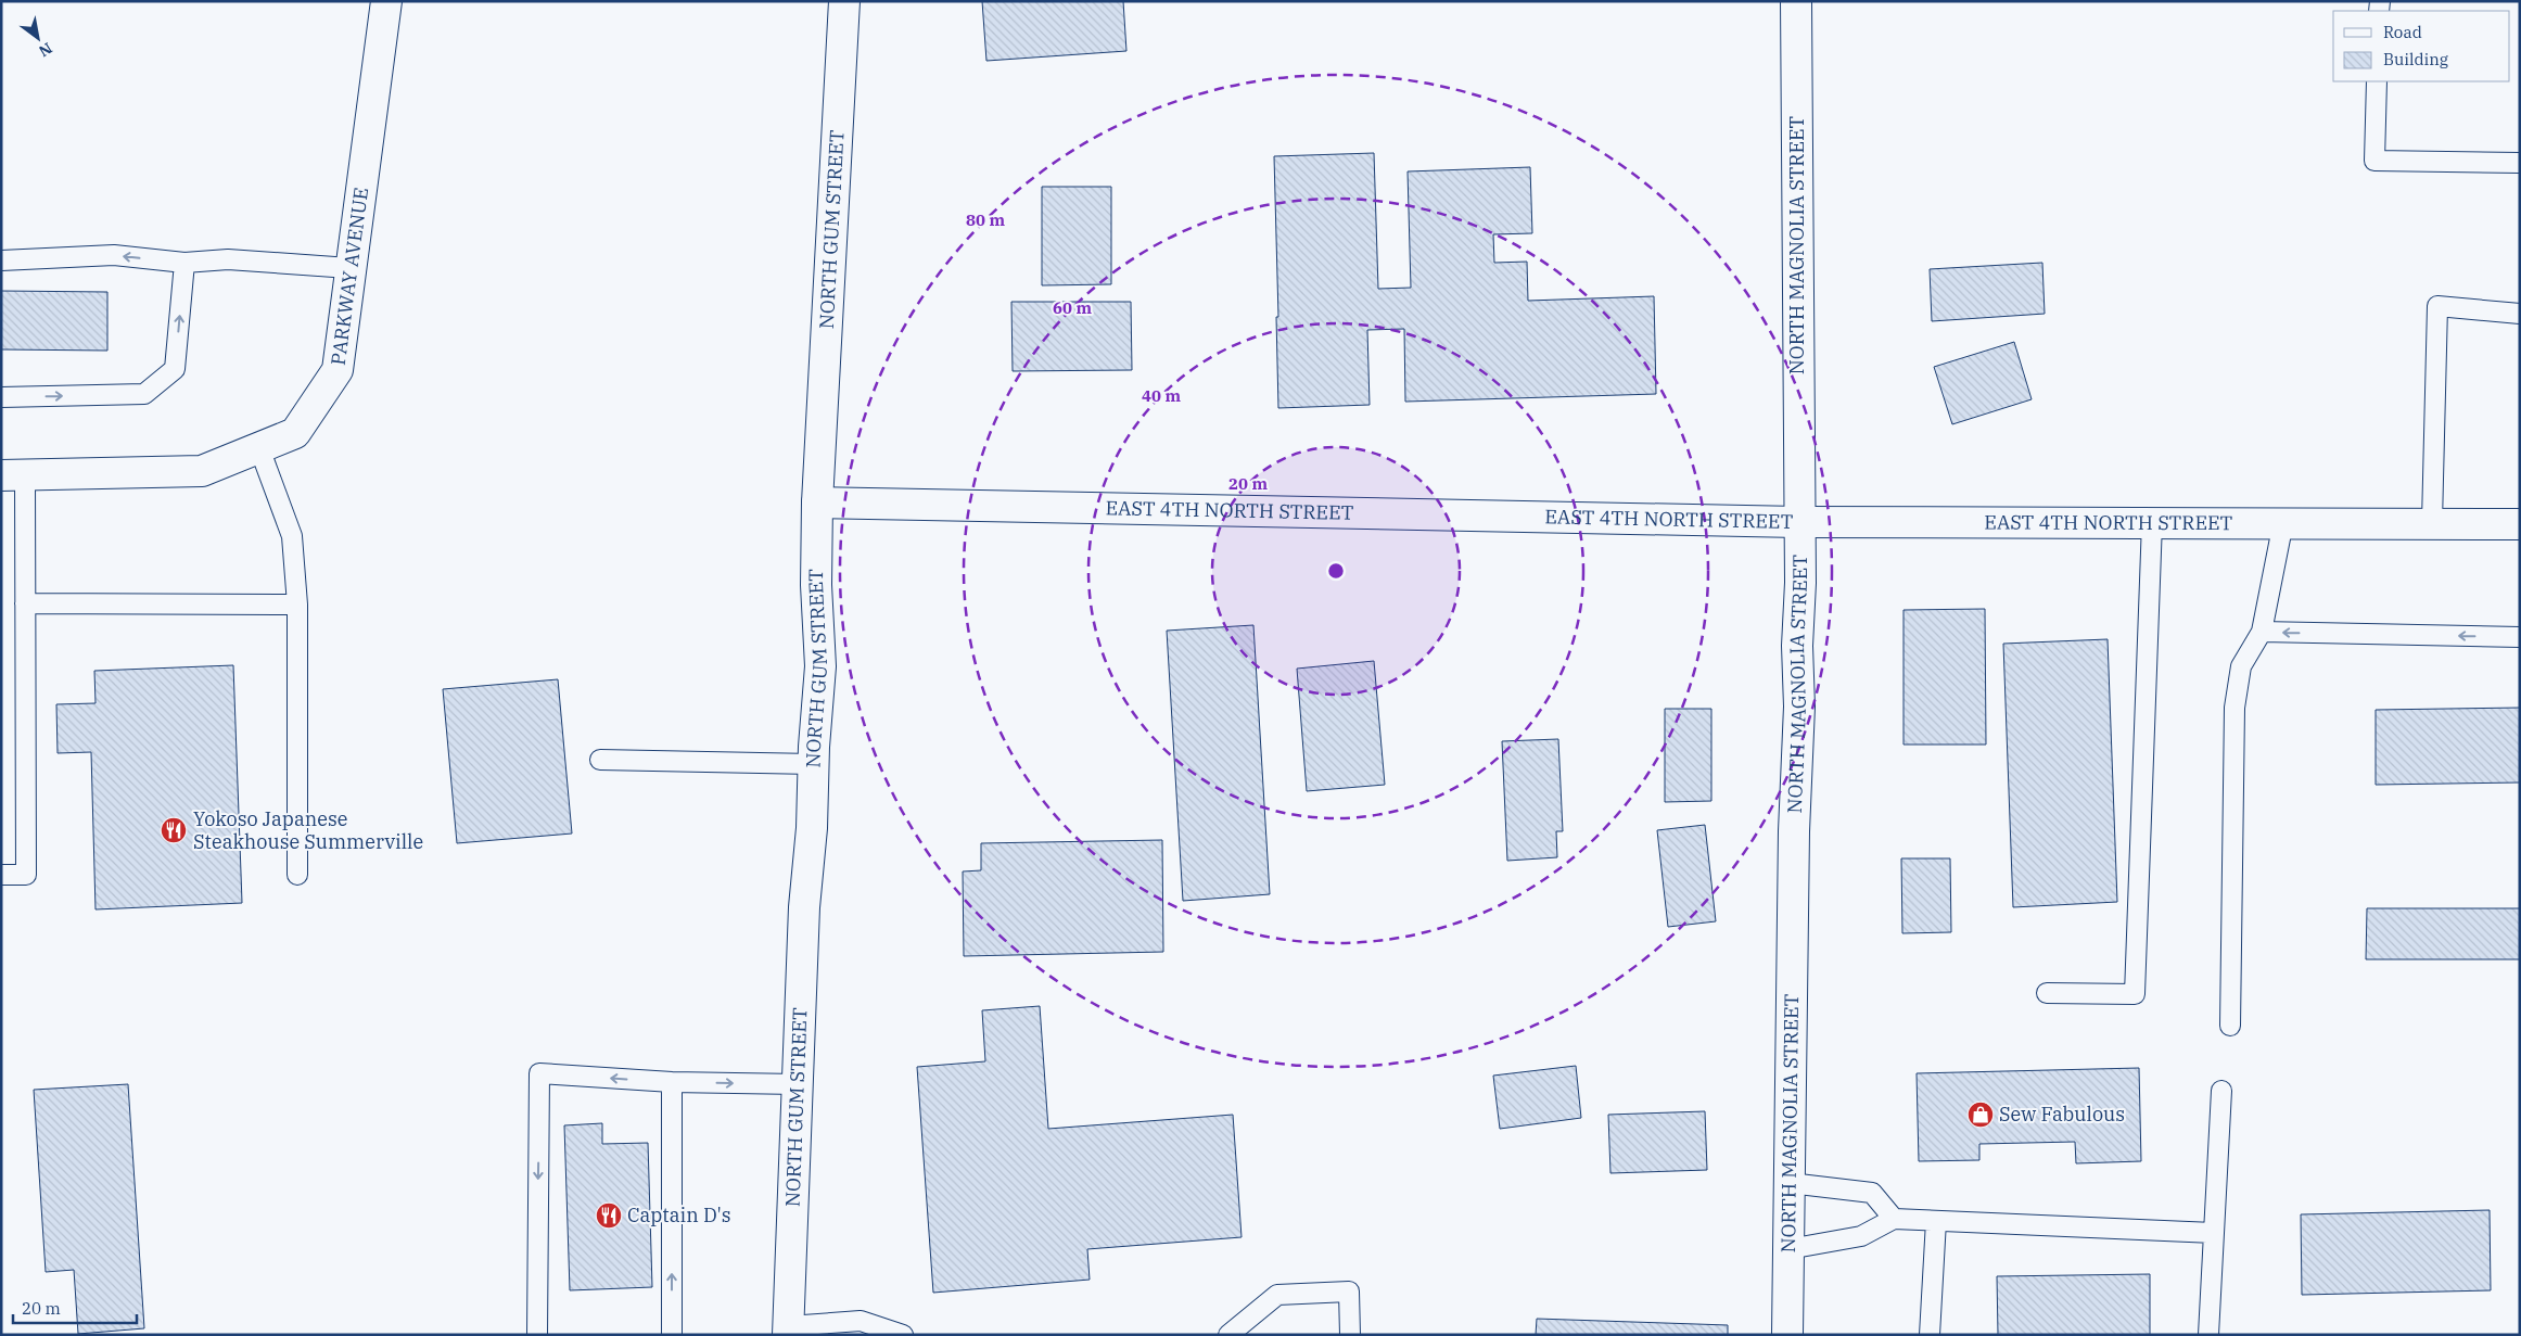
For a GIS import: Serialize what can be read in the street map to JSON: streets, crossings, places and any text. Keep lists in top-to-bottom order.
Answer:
{
  "streets": {
    "street": [
      "NORTH GUM STREET",
      "NORTH MAGNOLIA STREET",
      "PARKWAY AVENUE",
      "EAST 4TH NORTH STREET"
    ]
  },
  "crossings": [
    ["NORTH GUM STREET", "EAST 4TH NORTH STREET"],
    ["NORTH MAGNOLIA STREET", "EAST 4TH NORTH STREET"]
  ],
  "places": {
    "restaurant": ["Yokoso Japanese Steakhouse Summerville", "Captain D's"],
    "shop": ["Sew Fabulous"]
  },
  "legend": ["Road", "Building"],
  "scale_bar": "20 m",
  "north": "bottom right",
  "rings": [
    "80 m",
    "60 m",
    "40 m",
    "20 m"
  ]
}
